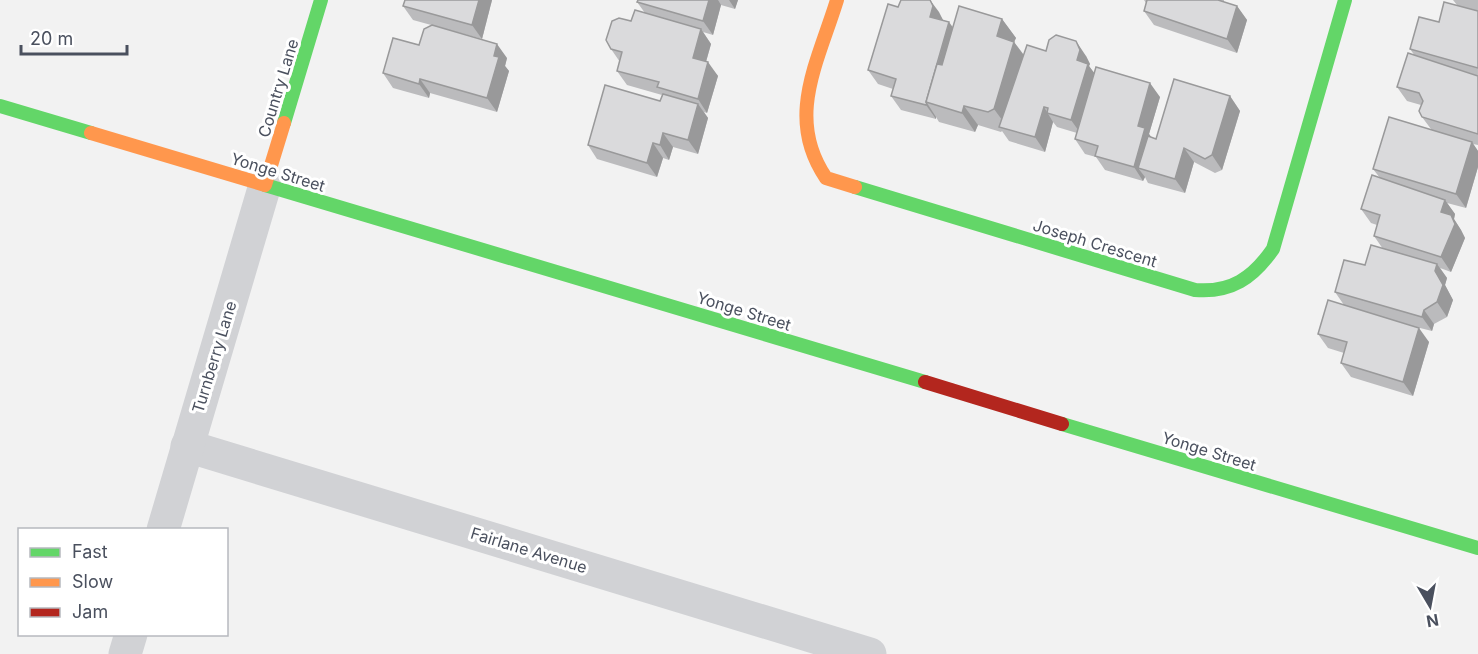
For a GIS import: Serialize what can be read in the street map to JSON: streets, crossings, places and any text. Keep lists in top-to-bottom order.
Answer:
{
  "streets": {
    "main road": ["Country Lane", "Yonge Street", "Joseph Crescent"],
    "street": ["Turnberry Lane", "Fairlane Avenue"]
  },
  "crossings": [
    ["Country Lane", "Yonge Street"],
    ["Country Lane", "Turnberry Lane"],
    ["Yonge Street", "Turnberry Lane"],
    ["Turnberry Lane", "Fairlane Avenue"]
  ],
  "legend": ["Fast", "Slow", "Jam"],
  "scale_bar": "20 m",
  "north": "bottom"
}
